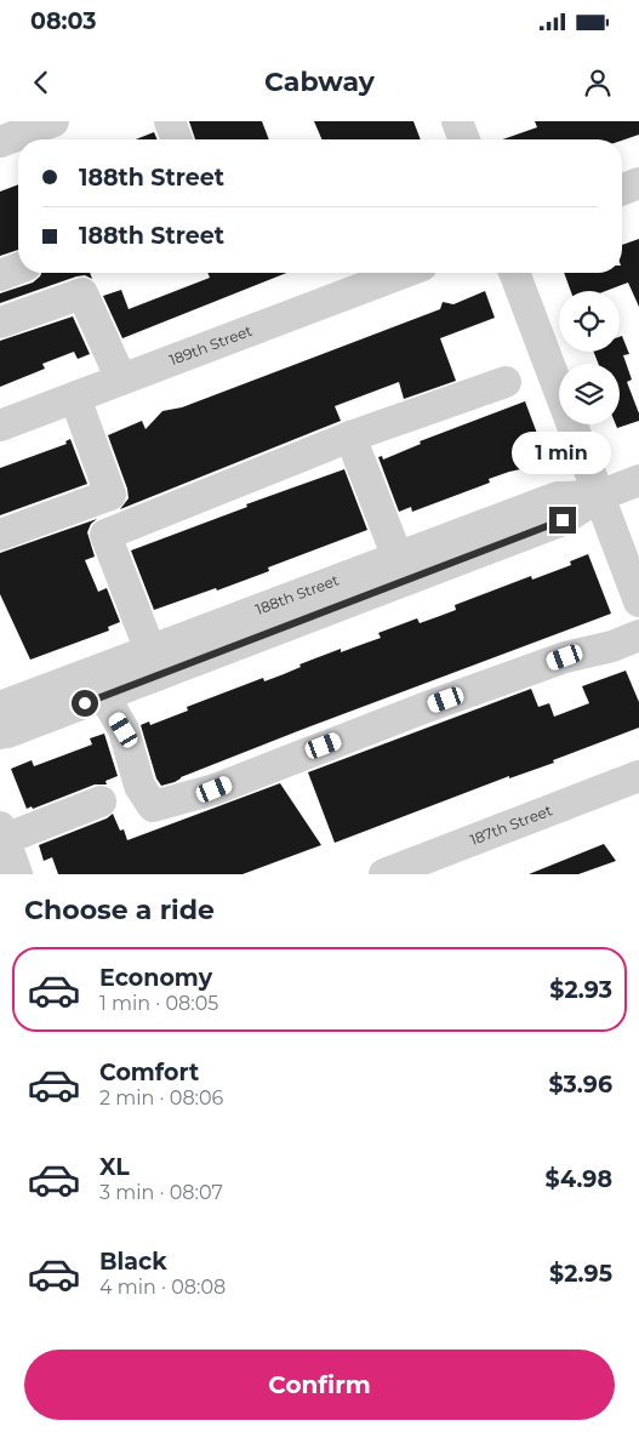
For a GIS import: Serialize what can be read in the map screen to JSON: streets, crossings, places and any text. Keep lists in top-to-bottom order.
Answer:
{
  "streets": {
    "street": ["189th Street", "188th Street", "187th Street"]
  },
  "page": {
    "status": "08:03",
    "header": "Cabway",
    "banner": ["188th Street", "188th Street"],
    "bubble": "1 min",
    "heading": "Choose a ride",
    "list": [
      {
        "name": "Economy",
        "note": "1 min · 08:05",
        "value": "$2.93"
      },
      {
        "name": "Comfort",
        "note": "2 min · 08:06",
        "value": "$3.96"
      },
      {
        "name": "XL",
        "note": "3 min · 08:07",
        "value": "$4.98"
      },
      {
        "name": "Black",
        "note": "4 min · 08:08",
        "value": "$2.95"
      }
    ],
    "buttons": "Confirm"
  }
}
